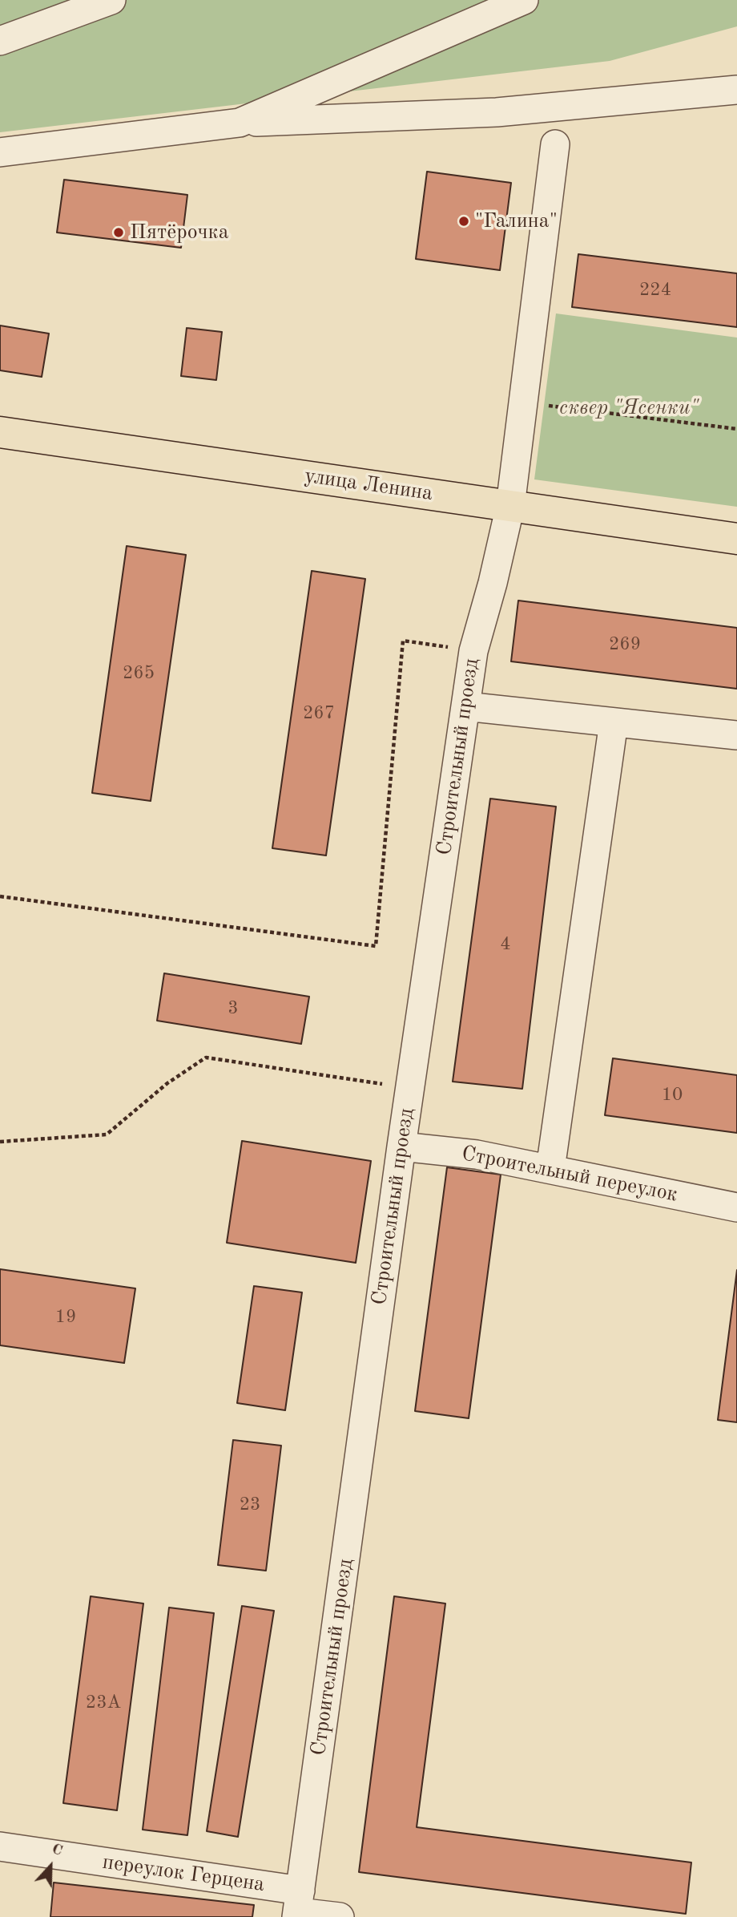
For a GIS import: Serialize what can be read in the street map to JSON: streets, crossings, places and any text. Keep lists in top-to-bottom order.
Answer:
{
  "streets": {
    "main road": ["улица Ленина"],
    "street": ["Строительный проезд", "Строительный переулок", "переулок Герцена"]
  },
  "crossings": [
    ["улица Ленина", "Строительный проезд"],
    ["Строительный проезд", "Строительный переулок"],
    ["Строительный проезд", "переулок Герцена"]
  ],
  "parks": ["сквер \"Ясенки\""],
  "places": ["\"Галина\"", "Пятёрочка"],
  "house_numbers": [
    "224",
    "269",
    "265",
    "267",
    "4",
    "3",
    "10",
    "19",
    "23",
    "23А"
  ],
  "north": "top"
}
